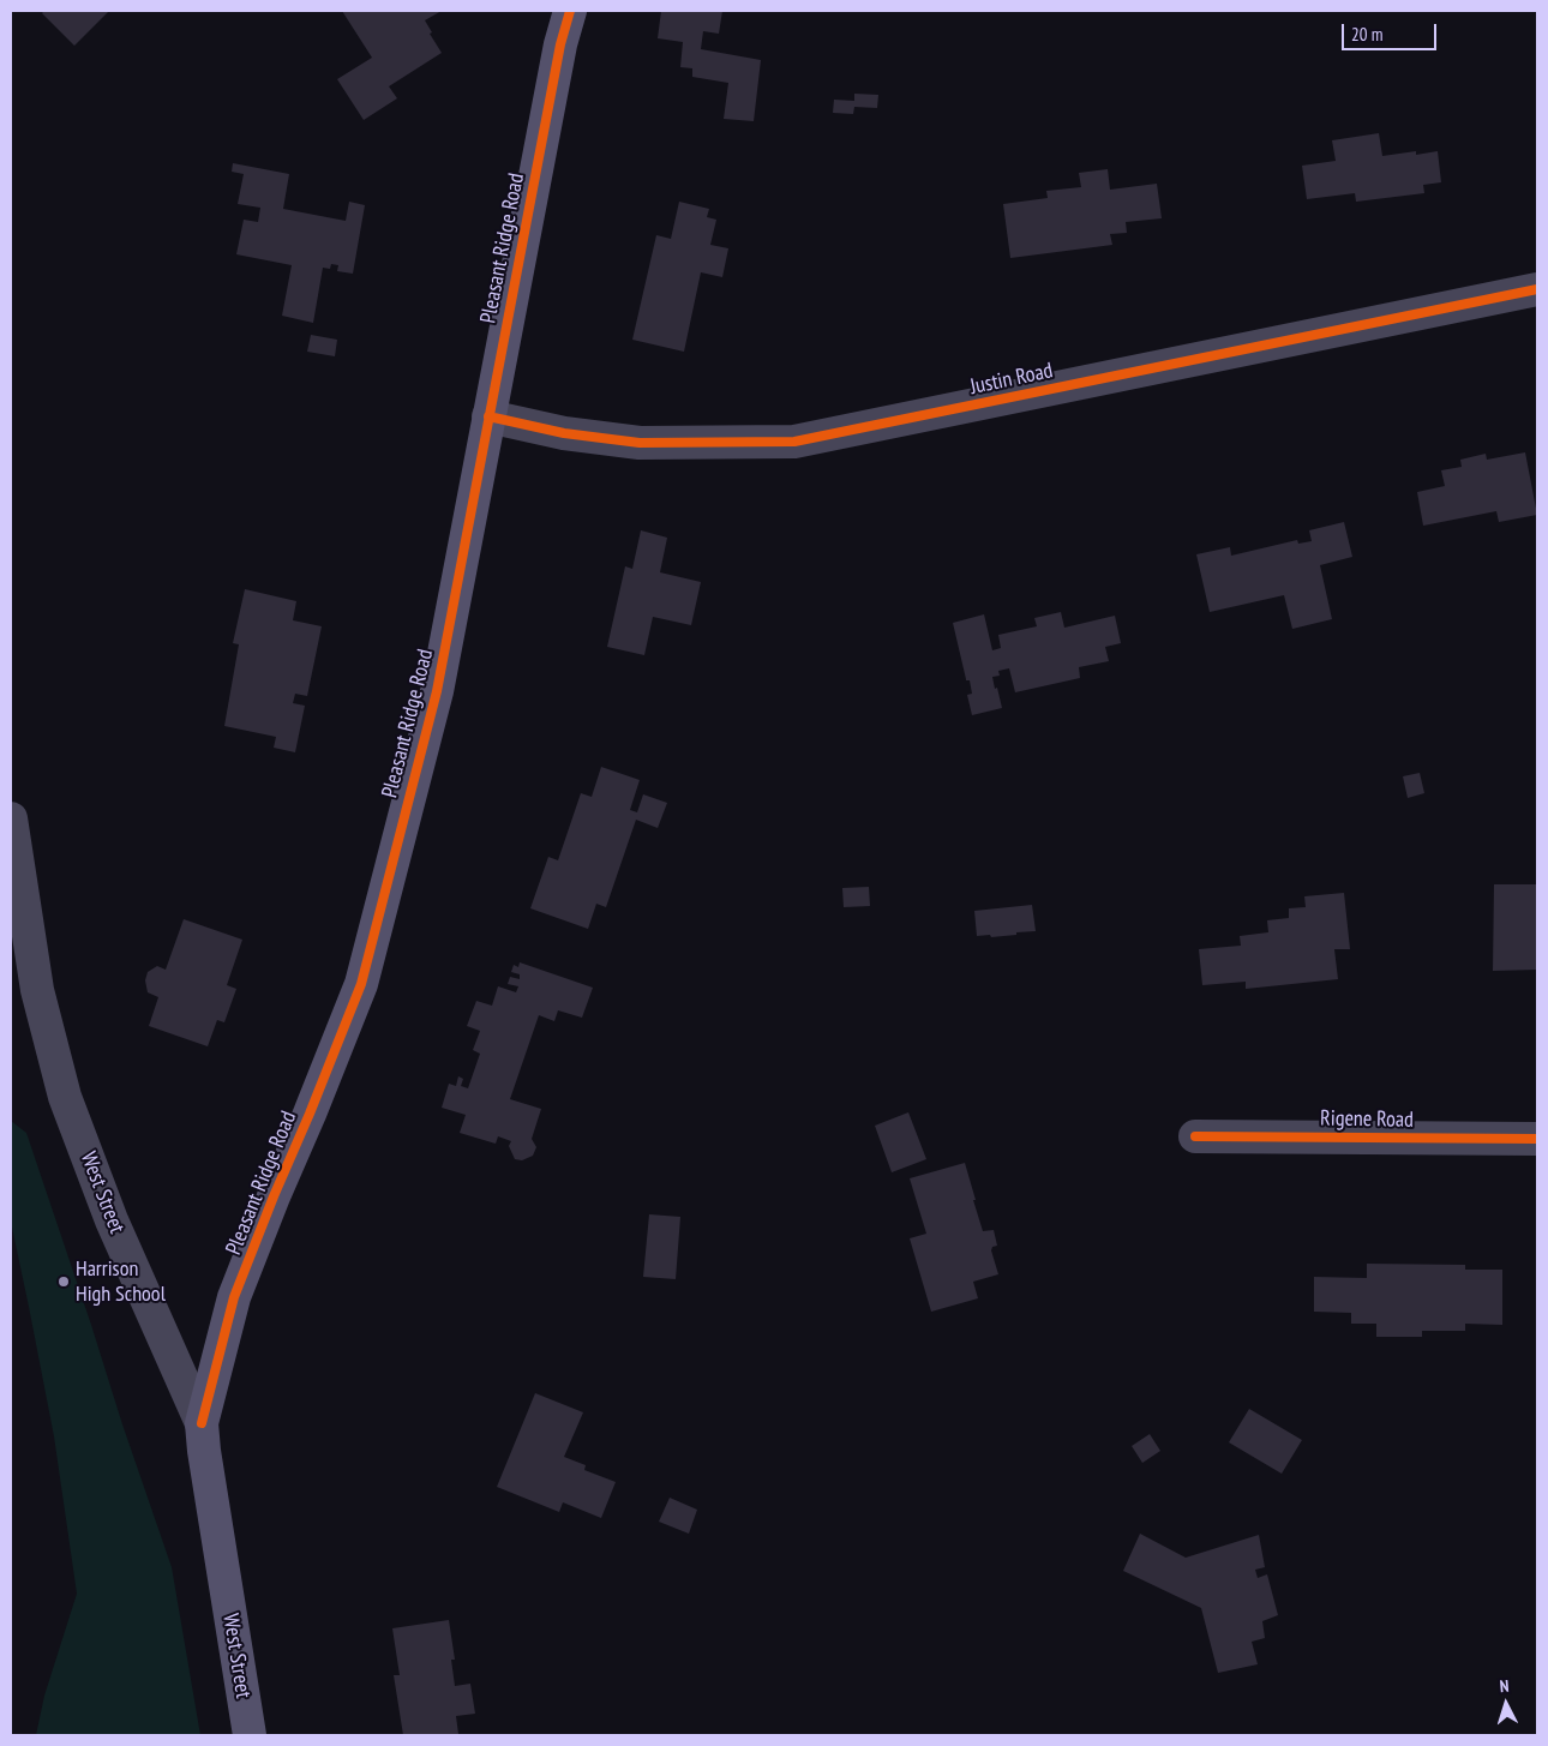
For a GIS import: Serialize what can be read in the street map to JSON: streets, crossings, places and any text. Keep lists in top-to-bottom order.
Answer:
{
  "streets": {
    "street": [
      "Pleasant Ridge Road",
      "Justin Road",
      "Rigene Road",
      "West Street"
    ]
  },
  "crossings": [
    ["Pleasant Ridge Road", "Justin Road"],
    ["Pleasant Ridge Road", "West Street"]
  ],
  "places": ["Harrison High School"],
  "scale_bar": "20 m",
  "north": "top"
}
